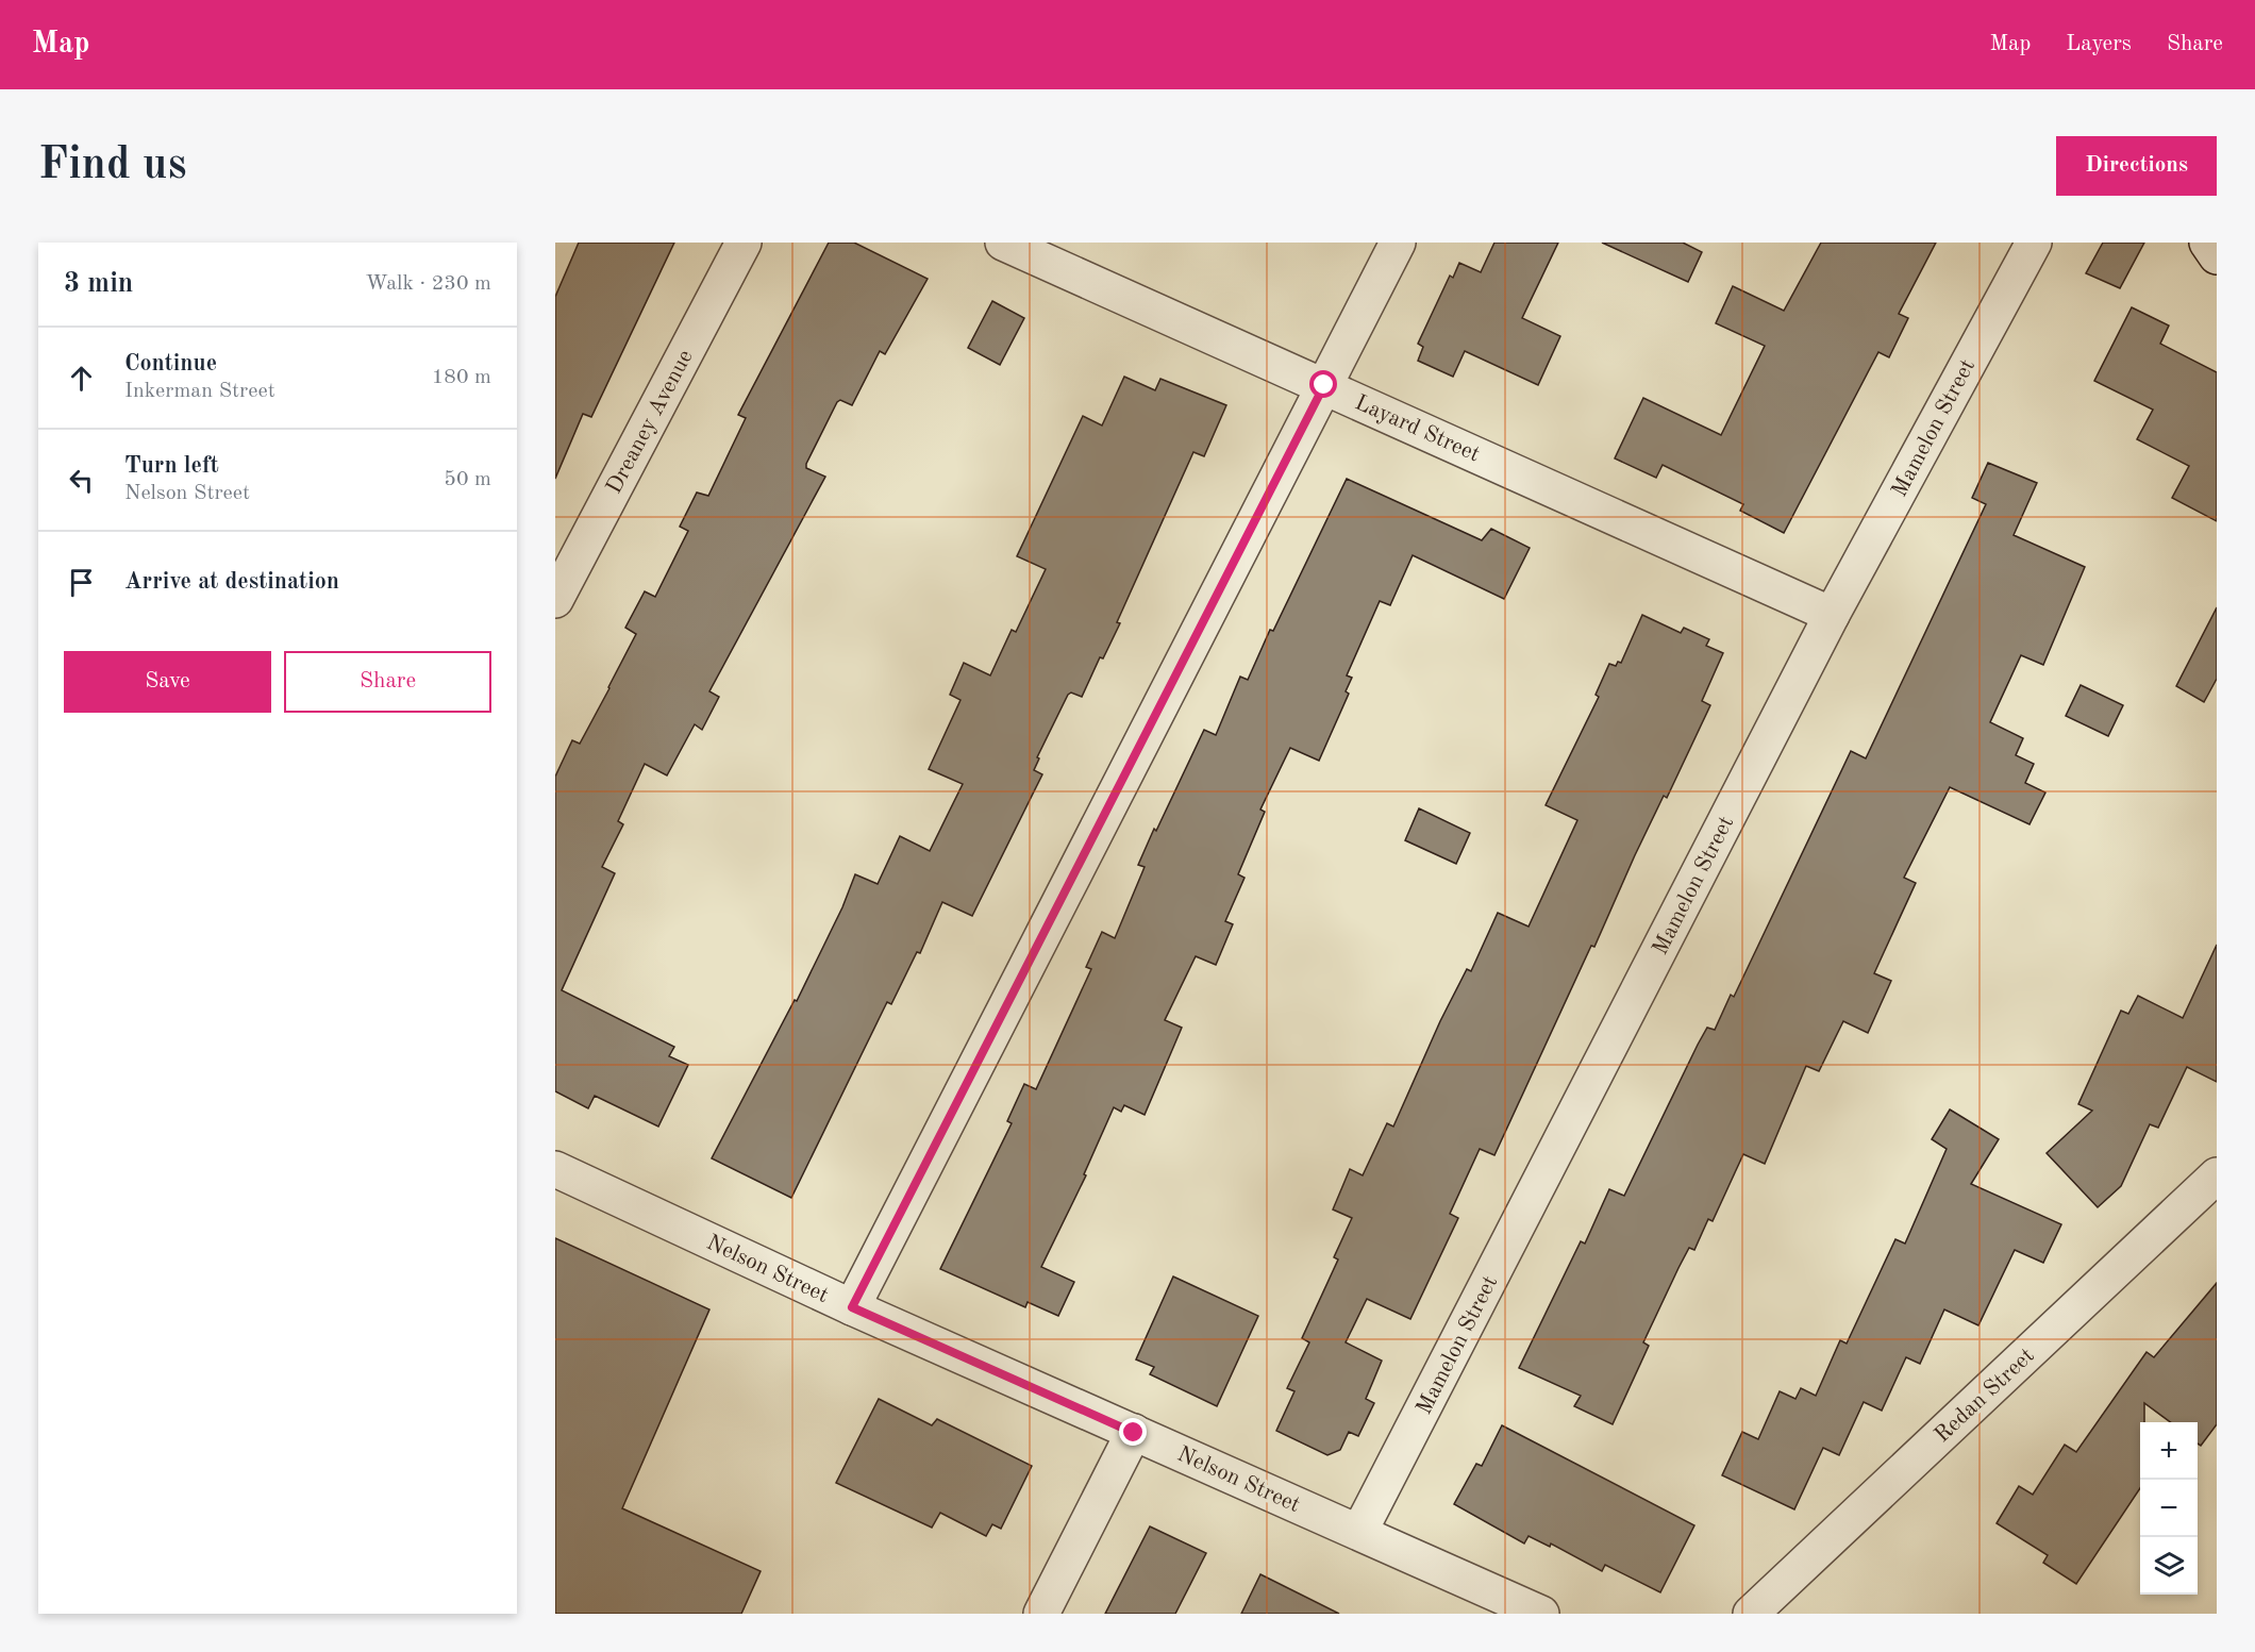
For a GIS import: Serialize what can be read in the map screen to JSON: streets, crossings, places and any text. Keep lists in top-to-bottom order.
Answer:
{
  "streets": {
    "street": [
      "Dreaney Avenue",
      "Layard Street",
      "Mamelon Street",
      "Nelson Street",
      "Redan Street"
    ]
  },
  "crossings": [
    ["Layard Street", "Mamelon Street"],
    ["Mamelon Street", "Nelson Street"]
  ],
  "page": {
    "header": "Map",
    "nav": ["Map", "Layers", "Share"],
    "buttons": [
      "Directions",
      ["Save", "Share"]
    ],
    "title": "Find us",
    "heading": ["3 min", "Walk · 230 m"],
    "list": [
      ["Continue", "Inkerman Street", "180 m"],
      ["Turn left", "Nelson Street", "50 m"],
      "Arrive at destination"
    ],
    "map_buttons": ["+", "−"]
  }
}
